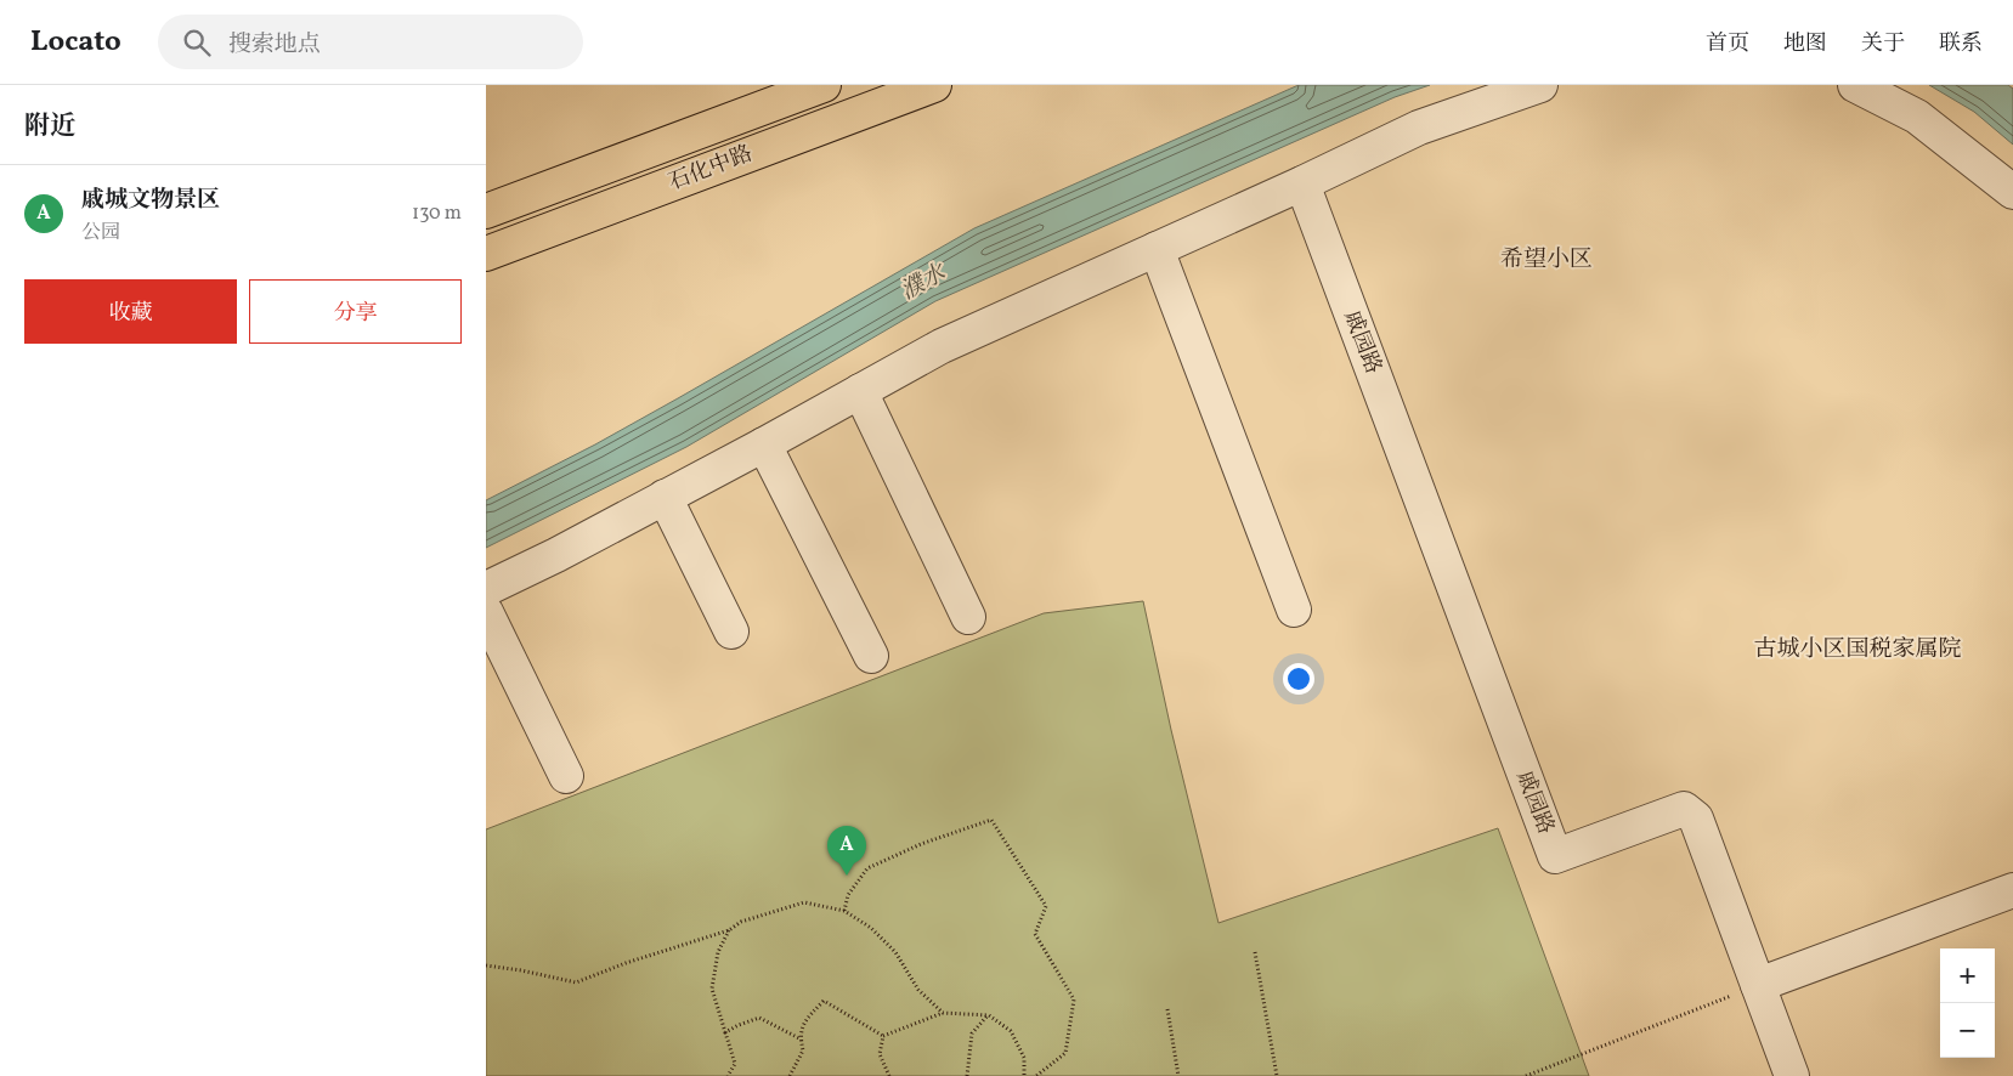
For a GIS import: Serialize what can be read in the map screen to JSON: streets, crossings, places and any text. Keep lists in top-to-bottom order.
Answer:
{
  "streets": {
    "main road": ["石化中路"],
    "street": ["戚园路"]
  },
  "districts": ["希望小区", "古城小区国税家属院"],
  "water": ["濮水"],
  "page": {
    "header": "Locato",
    "search": "搜索地点",
    "nav": [
      "首页",
      "地图",
      "关于",
      "联系"
    ],
    "heading": "附近",
    "list": [
      {
        "mark": "A",
        "name": "戚城文物景区",
        "note": "公园",
        "value": "130 m"
      }
    ],
    "buttons": ["收藏", "分享"],
    "pins": "A",
    "map_buttons": ["+", "−"]
  }
}
